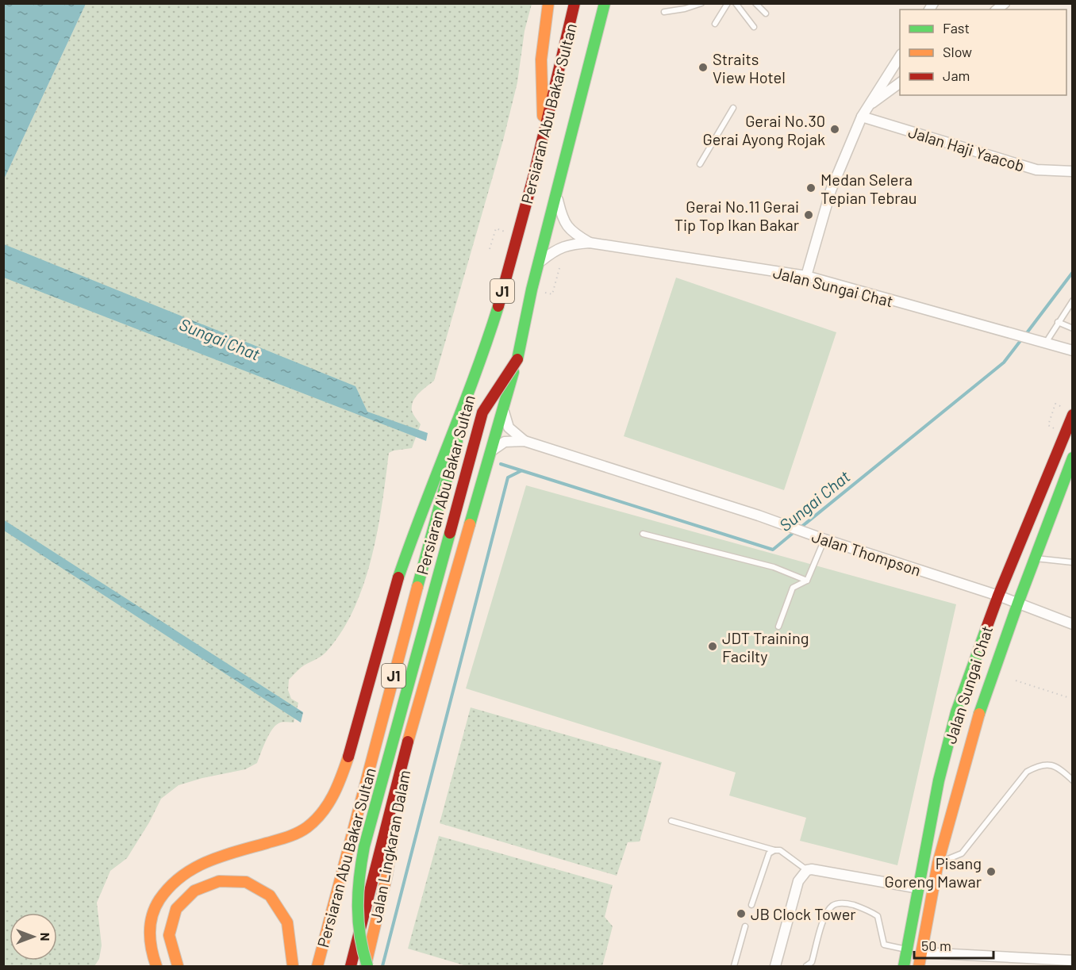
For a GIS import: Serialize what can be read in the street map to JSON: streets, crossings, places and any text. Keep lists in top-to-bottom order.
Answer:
{
  "streets": {
    "main road": [
      "Persiaran Abu Bakar Sultan",
      "Jalan Sungai Chat",
      "J1",
      "Jalan Lingkaran Dalam"
    ],
    "street": ["Jalan Haji Yaacob", "Jalan Thompson"]
  },
  "crossings": [
    ["Persiaran Abu Bakar Sultan", "Jalan Sungai Chat"],
    ["Persiaran Abu Bakar Sultan", "Jalan Thompson"],
    ["Persiaran Abu Bakar Sultan", "Jalan Lingkaran Dalam"],
    ["Jalan Sungai Chat", "Jalan Thompson"]
  ],
  "water": ["Sungai Chat"],
  "places": [
    "Straits View Hotel",
    "Gerai No.30 Gerai Ayong Rojak",
    "Medan Selera Tepian Tebrau",
    "Gerai No.11 Gerai Tip Top Ikan Bakar",
    "JDT Training Facilty",
    "Pisang Goreng Mawar",
    "JB Clock Tower"
  ],
  "legend": ["Fast", "Slow", "Jam"],
  "scale_bar": "50 m",
  "north": "right"
}
